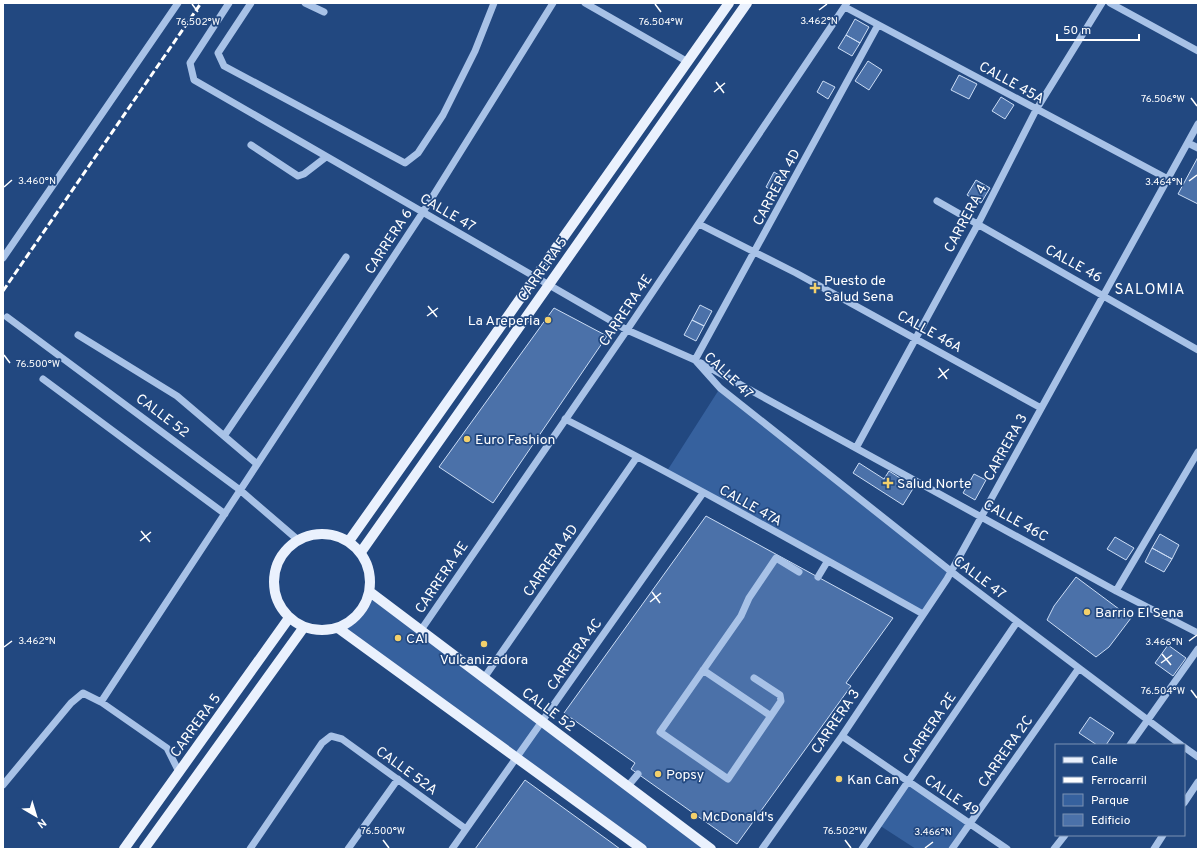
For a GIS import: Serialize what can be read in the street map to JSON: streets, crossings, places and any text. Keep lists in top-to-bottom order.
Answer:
{
  "streets": {
    "main road": ["CARRERA 5", "CALLE 52"],
    "street": [
      "CALLE 45A",
      "CARRERA 4D",
      "CALLE 47",
      "CARRERA 4",
      "CARRERA 6",
      "CALLE 46",
      "CARRERA 4E",
      "CALLE 46A",
      "CARRERA 3",
      "CALLE 47A",
      "CALLE 46C",
      "CARRERA 4C",
      "CARRERA 2E",
      "CARRERA 2C",
      "CALLE 52A",
      "CALLE 49"
    ]
  },
  "crossings": [
    ["CALLE 45A", "CARRERA 4D"],
    ["CALLE 45A", "CARRERA 4"],
    ["CALLE 45A", "CARRERA 4E"],
    ["CALLE 45A", "CARRERA 3"],
    ["CARRERA 4D", "CALLE 47"],
    ["CARRERA 4D", "CALLE 46A"],
    ["CARRERA 4D", "CALLE 52"],
    ["CARRERA 4D", "CALLE 47A"],
    ["CARRERA 4D", "CALLE 46C"],
    ["CALLE 47", "CARRERA 6"],
    ["CALLE 47", "CARRERA 5"],
    ["CALLE 47", "CARRERA 4E"],
    ["CALLE 47", "CARRERA 3"],
    ["CALLE 47", "CALLE 46C"],
    ["CALLE 47", "CARRERA 2E"],
    ["CALLE 47", "CARRERA 2C"],
    ["CARRERA 4", "CALLE 46"],
    ["CARRERA 4", "CALLE 46A"],
    ["CARRERA 4", "CALLE 46C"],
    ["CARRERA 6", "CALLE 52"],
    ["CALLE 46", "CARRERA 3"],
    ["CARRERA 5", "CALLE 52"],
    ["CARRERA 4E", "CALLE 46A"],
    ["CARRERA 4E", "CALLE 52"],
    ["CARRERA 4E", "CALLE 47A"],
    ["CALLE 46A", "CARRERA 3"],
    ["CALLE 52", "CARRERA 4C"],
    ["CARRERA 3", "CALLE 47A"],
    ["CARRERA 3", "CALLE 46C"],
    ["CARRERA 3", "CALLE 49"],
    ["CALLE 47A", "CARRERA 4C"],
    ["CARRERA 4C", "CALLE 52A"],
    ["CARRERA 2E", "CALLE 49"],
    ["CARRERA 2C", "CALLE 49"]
  ],
  "districts": ["SALOMIA"],
  "places": {
    "health": ["Puesto de Salud Sena", "Salud Norte"],
    "other": [
      "La Areperia",
      "Euro Fashion",
      "Barrio El Sena",
      "CAI",
      "Vulcanizadora",
      "Popsy",
      "Kan Can",
      "McDonald's"
    ]
  },
  "legend": [
    "Calle",
    "Ferrocarril",
    "Parque",
    "Edificio"
  ],
  "scale_bar": "50 m",
  "north": "bottom right",
  "coordinates": [
    "3.462°N",
    "76.502°W",
    "76.504°W",
    "76.506°W",
    "3.460°N",
    "3.464°N",
    "76.500°W",
    "3.466°N"
  ]
}
